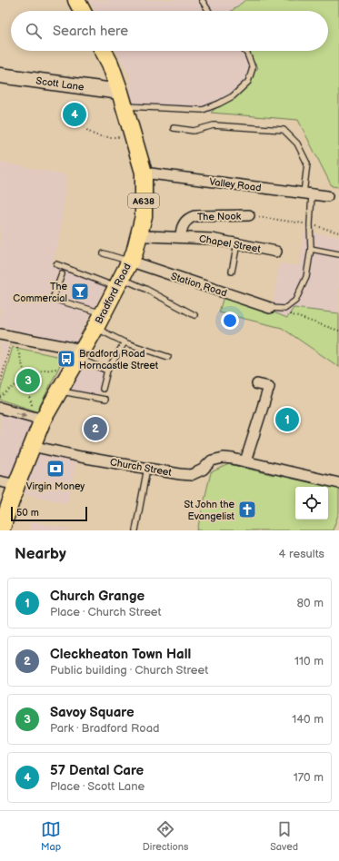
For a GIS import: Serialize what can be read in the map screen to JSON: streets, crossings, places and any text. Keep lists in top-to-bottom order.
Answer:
{
  "streets": {
    "main road": ["Scott Lane", "A638", "Bradford Road"],
    "street": [
      "Valley Road",
      "The Nook",
      "Chapel Street",
      "Station Road",
      "Church Street"
    ]
  },
  "crossings": [
    ["Scott Lane", "Bradford Road"],
    ["Valley Road", "Bradford Road"],
    ["The Nook", "Chapel Street"],
    ["Chapel Street", "Bradford Road"],
    ["Station Road", "Bradford Road"],
    ["Bradford Road", "Church Street"]
  ],
  "places": {
    "bar": ["The Commercial"],
    "bus stop": ["Bradford Road Horncastle Street"],
    "bank": ["Virgin Money"],
    "church": ["St John the Evangelist"]
  },
  "scale_bar": "50 m",
  "page": {
    "search": "Search here",
    "pins": [
      "4",
      "3",
      "1",
      "2"
    ],
    "scale": "50 m",
    "heading": ["Nearby", "4 results"],
    "list": [
      {
        "mark": "1",
        "name": "Church Grange",
        "note": "Place · Church Street",
        "value": "80 m"
      },
      {
        "mark": "2",
        "name": "Cleckheaton Town Hall",
        "note": "Public building · Church Street",
        "value": "110 m"
      },
      {
        "mark": "3",
        "name": "Savoy Square",
        "note": "Park · Bradford Road",
        "value": "140 m"
      },
      {
        "mark": "4",
        "name": "57 Dental Care",
        "note": "Place · Scott Lane",
        "value": "170 m"
      }
    ],
    "nav": ["Map", "Directions", "Saved"]
  }
}
